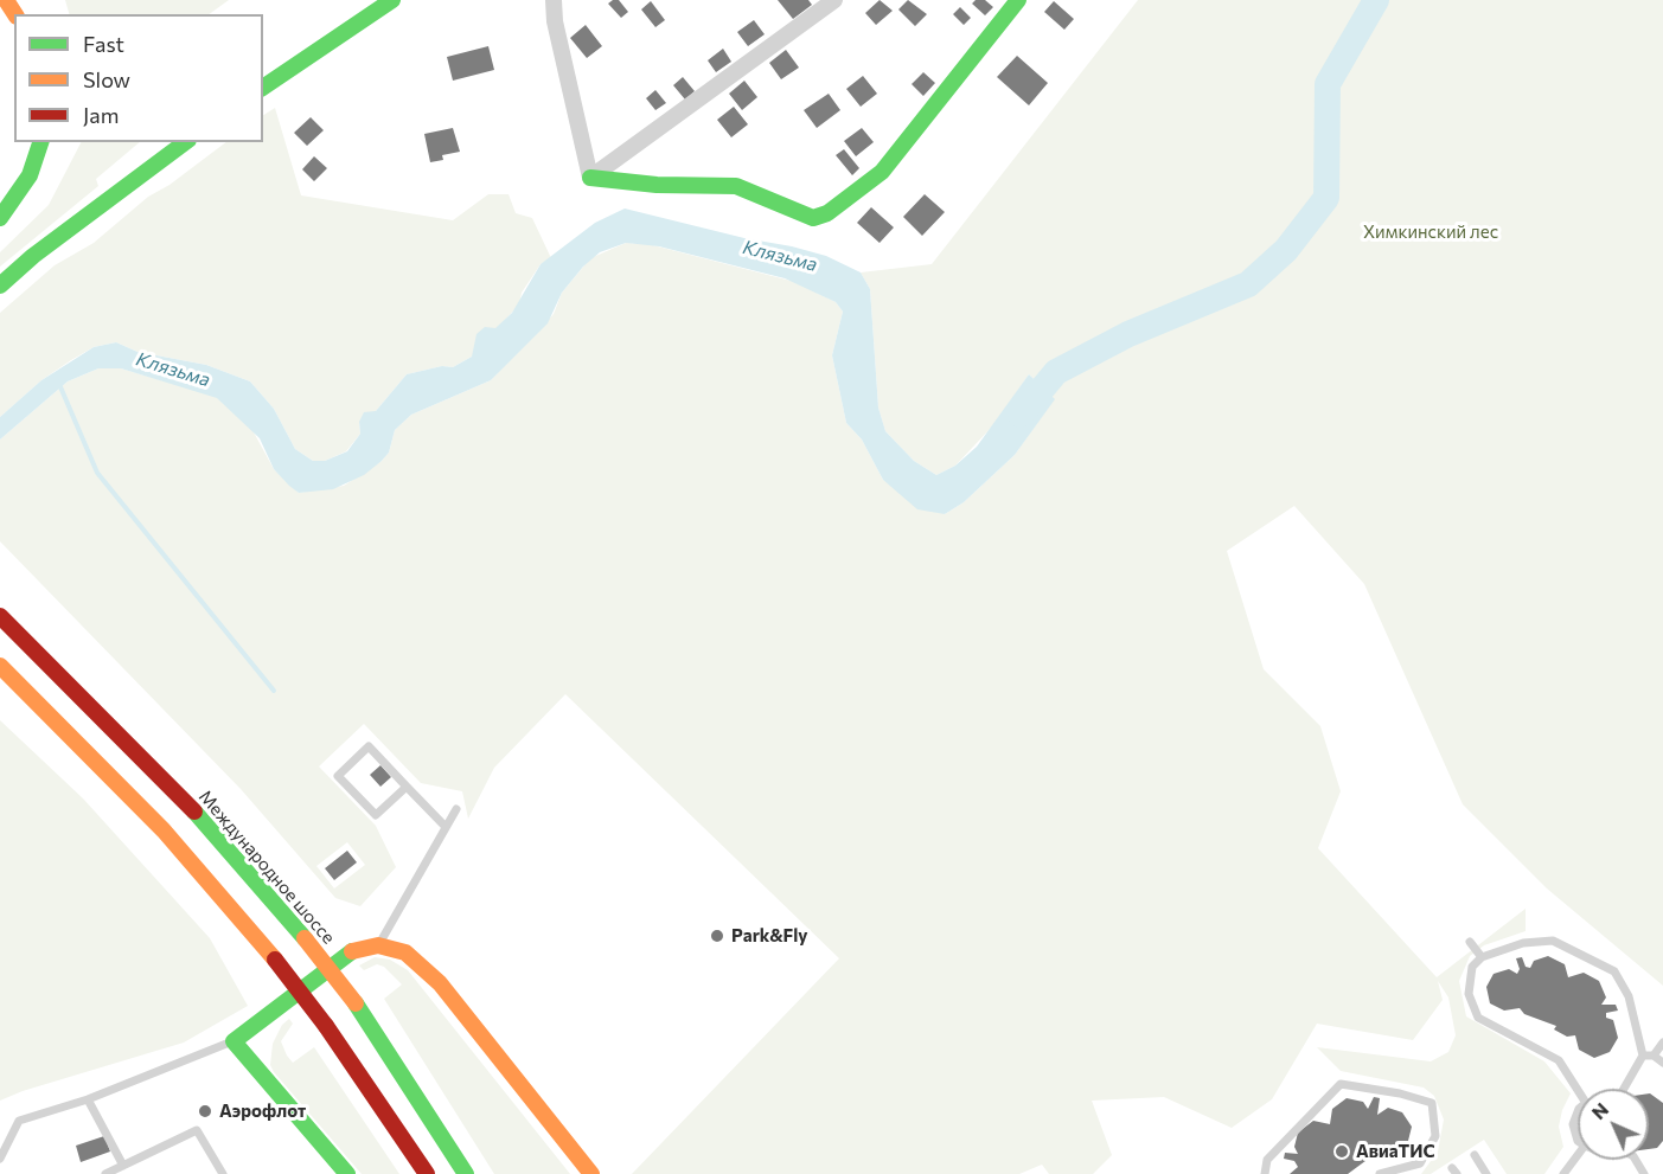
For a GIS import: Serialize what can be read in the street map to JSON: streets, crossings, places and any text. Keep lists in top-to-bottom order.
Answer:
{
  "streets": {
    "main road": ["Международное шоссе"]
  },
  "water": ["Клязьма"],
  "parks": ["Химкинский лес"],
  "places": ["Park&Fly", "Аэрофлот", "АвиаТИС"],
  "legend": ["Fast", "Slow", "Jam"],
  "north": "top left"
}
